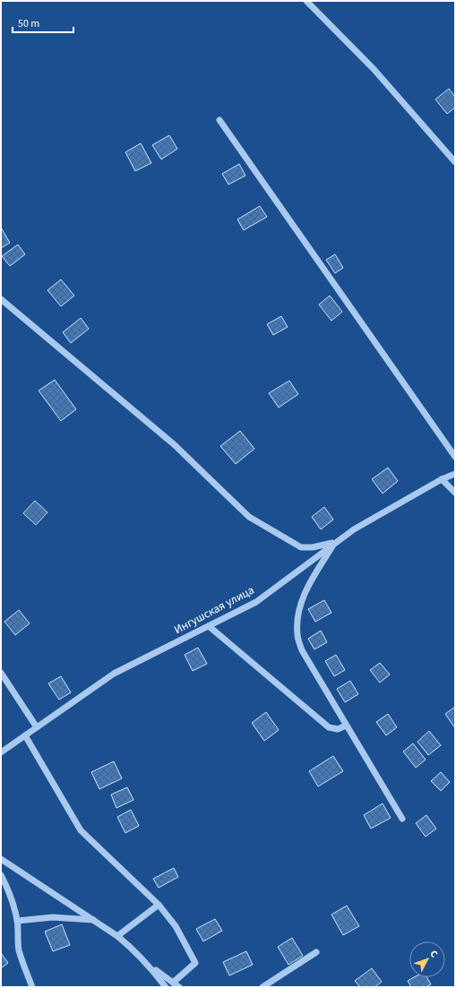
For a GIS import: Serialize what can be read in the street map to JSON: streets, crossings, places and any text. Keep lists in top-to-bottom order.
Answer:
{
  "streets": {
    "street": ["Ингушская улица"]
  },
  "scale_bar": "50 m",
  "north": "top right"
}
